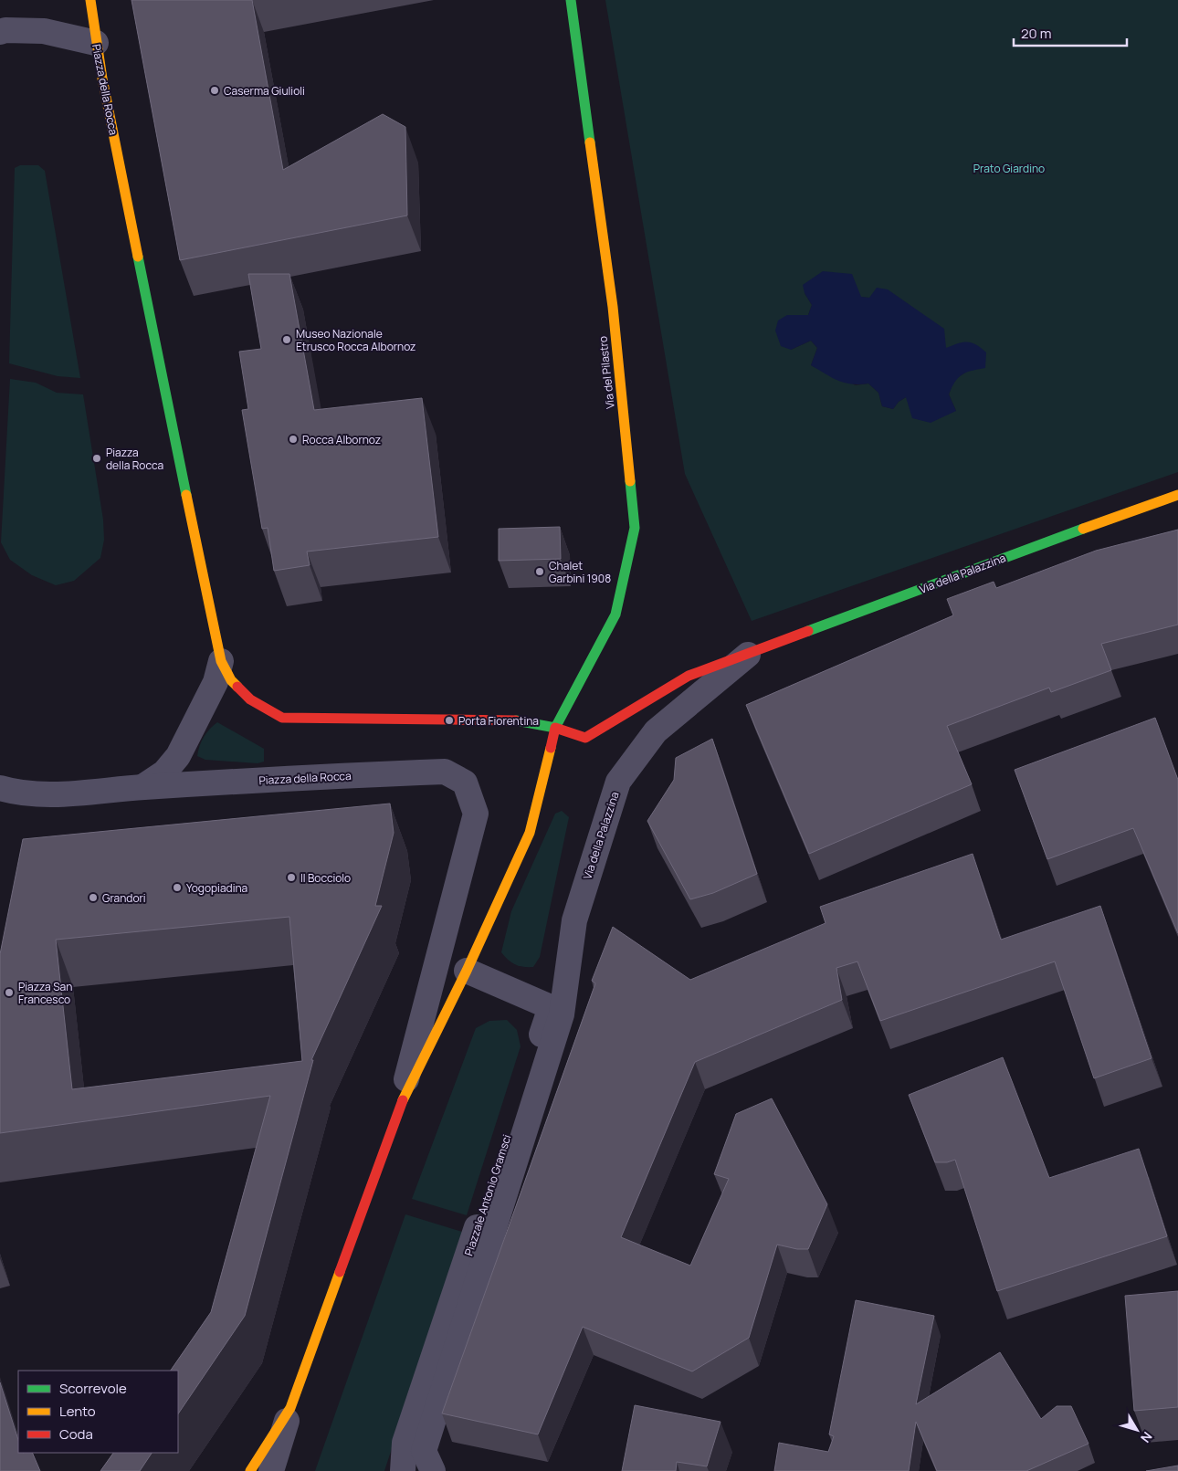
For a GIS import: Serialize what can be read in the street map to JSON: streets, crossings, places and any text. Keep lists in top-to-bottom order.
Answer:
{
  "streets": {
    "street": [
      "Piazza della Rocca",
      "Via del Pilastro",
      "Via della Palazzina",
      "Piazzale Antonio Gramsci"
    ]
  },
  "crossings": [
    ["Piazza della Rocca", "Via del Pilastro"],
    ["Piazza della Rocca", "Via della Palazzina"],
    ["Via del Pilastro", "Via della Palazzina"],
    ["Via della Palazzina", "Piazzale Antonio Gramsci"]
  ],
  "parks": ["Prato Giardino"],
  "places": [
    "Caserma Giulioli",
    "Museo Nazionale Etrusco Rocca Albornoz",
    "Rocca Albornoz",
    "Piazza della Rocca",
    "Chalet Garbini 1908",
    "Porta Fiorentina",
    "Il Bocciolo",
    "Yogopiadina",
    "Grandori",
    "Piazza San Francesco"
  ],
  "legend": ["Scorrevole", "Lento", "Coda"],
  "scale_bar": "20 m",
  "north": "bottom right"
}
